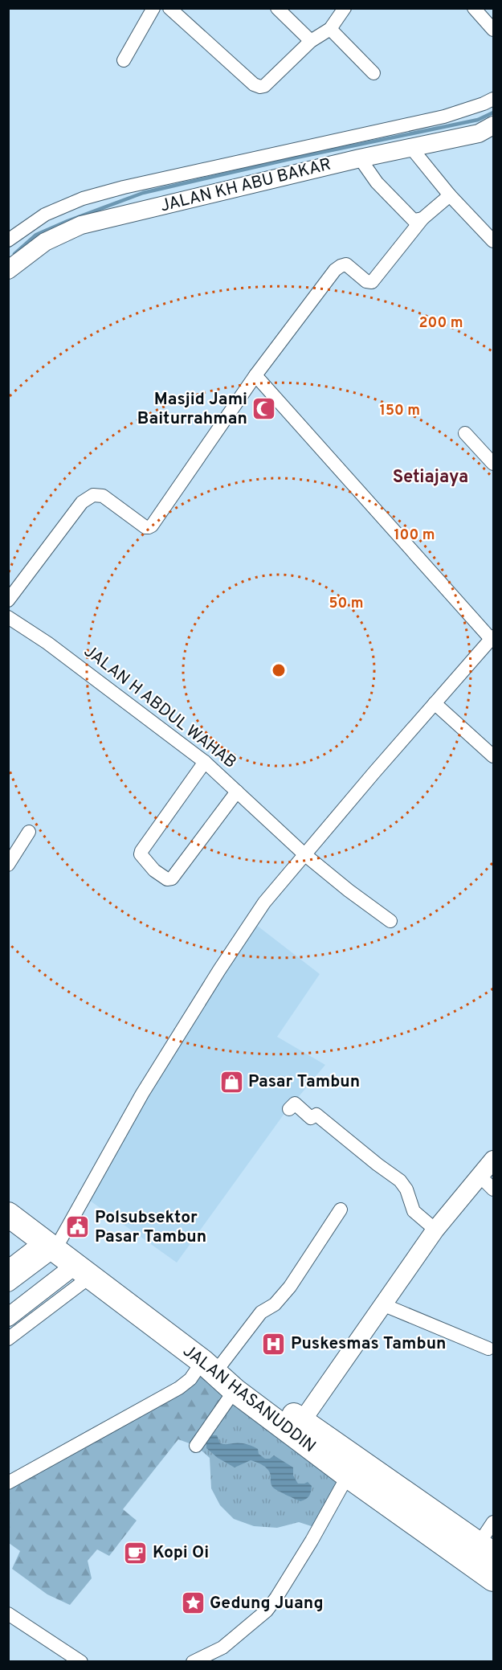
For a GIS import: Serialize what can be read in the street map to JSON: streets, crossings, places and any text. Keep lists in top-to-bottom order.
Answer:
{
  "streets": {
    "highway": ["JALAN HASANUDDIN"],
    "street": ["JALAN KH ABU BAKAR", "JALAN H ABDUL WAHAB"]
  },
  "districts": ["Setiajaya"],
  "places": {
    "mosque": ["Masjid Jami Baiturrahman"],
    "shop": ["Pasar Tambun"],
    "public building": ["Polsubsektor Pasar Tambun"],
    "hospital": ["Puskesmas Tambun"],
    "cafe": ["Kopi Oi"],
    "place": ["Gedung Juang"]
  },
  "rings": [
    "200 m",
    "150 m",
    "100 m",
    "50 m"
  ]
}
